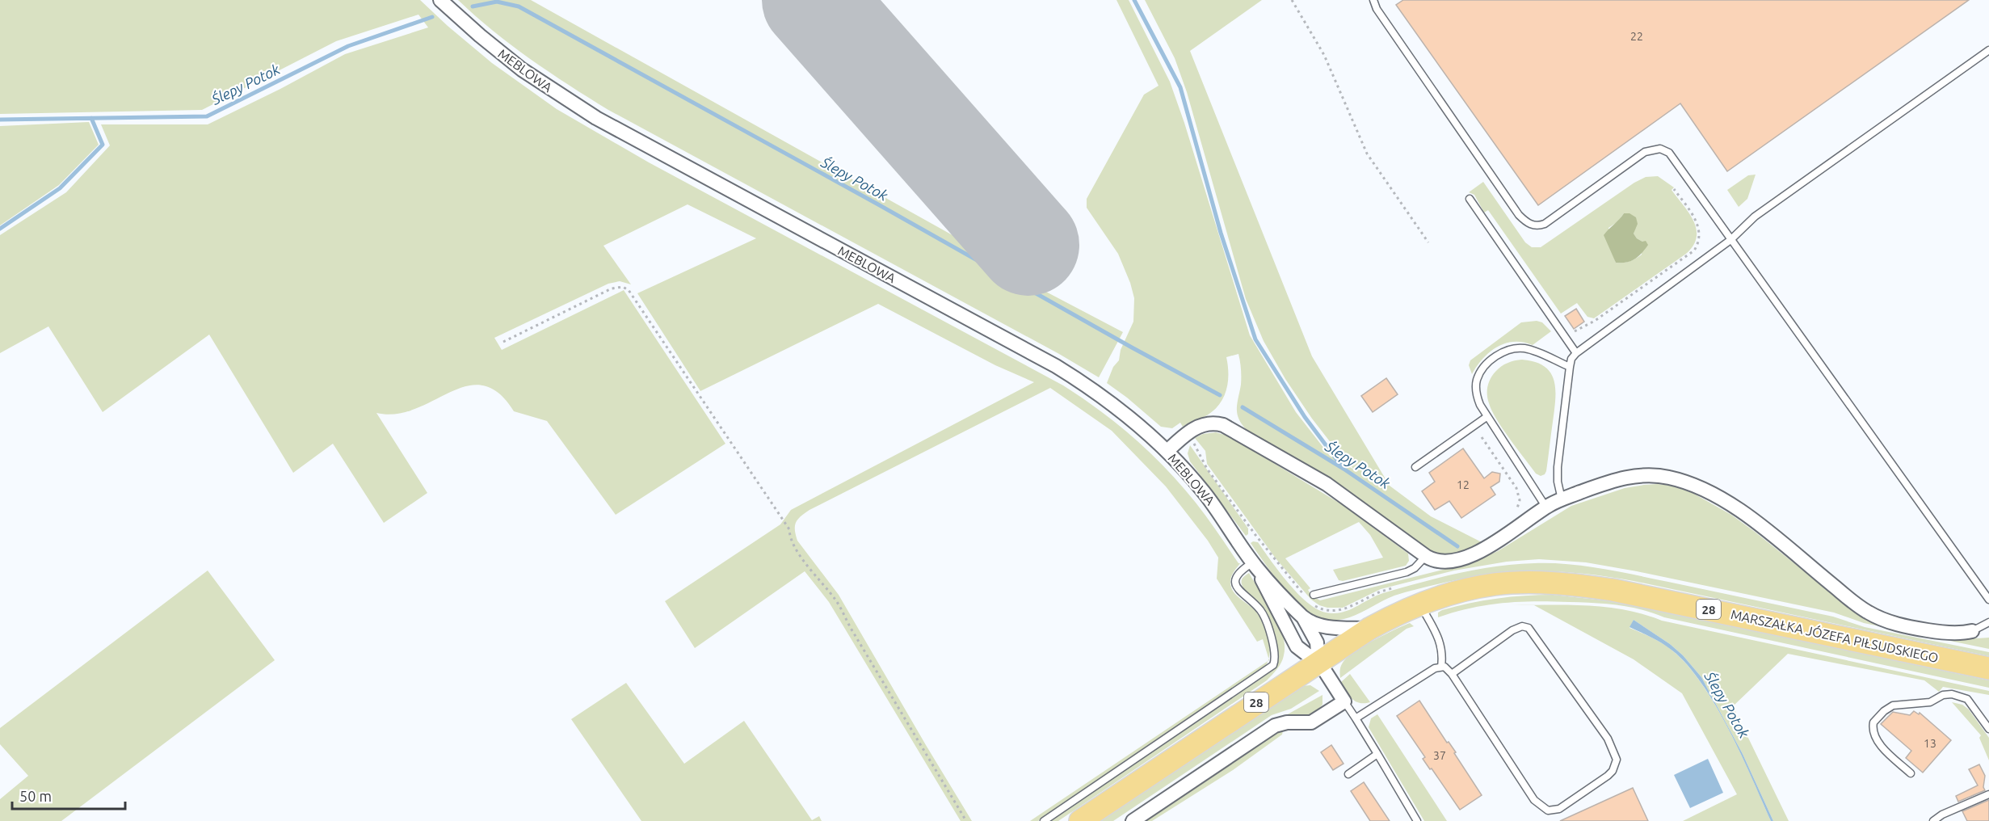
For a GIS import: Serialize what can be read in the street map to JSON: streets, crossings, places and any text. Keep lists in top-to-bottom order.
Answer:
{
  "streets": {
    "main road": ["28", "MARSZAŁKA JÓZEFA PIŁSUDSKIEGO"],
    "street": ["MEBLOWA"]
  },
  "crossings": [
    ["MEBLOWA", "MARSZAŁKA JÓZEFA PIŁSUDSKIEGO"]
  ],
  "water": ["Ślepy Potok"],
  "house_numbers": [
    "22",
    "12",
    "13",
    "37"
  ],
  "scale_bar": "50 m"
}
